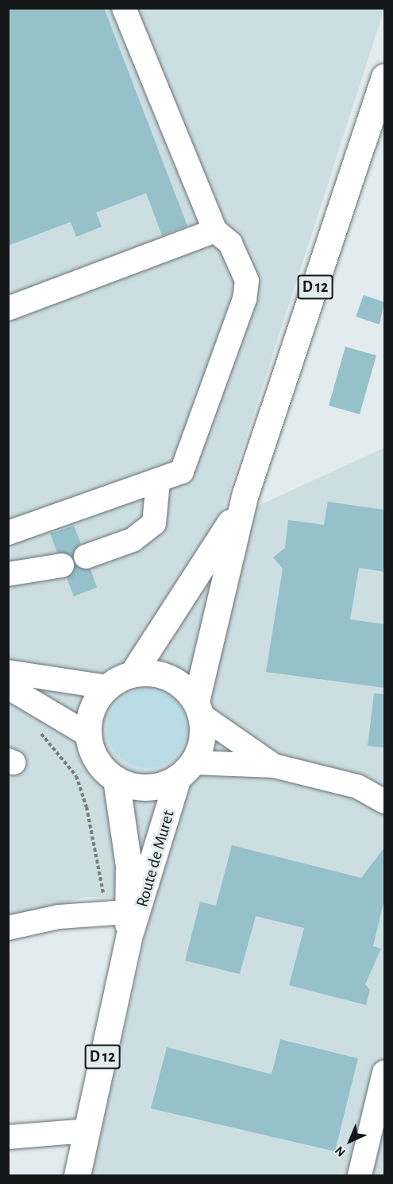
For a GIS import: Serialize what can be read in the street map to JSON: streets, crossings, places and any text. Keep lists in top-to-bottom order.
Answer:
{
  "streets": {
    "main road": ["D 12", "Route de Muret"]
  },
  "crossings": [
    ["D 12", "Route de Muret"]
  ],
  "north": "bottom left"
}
